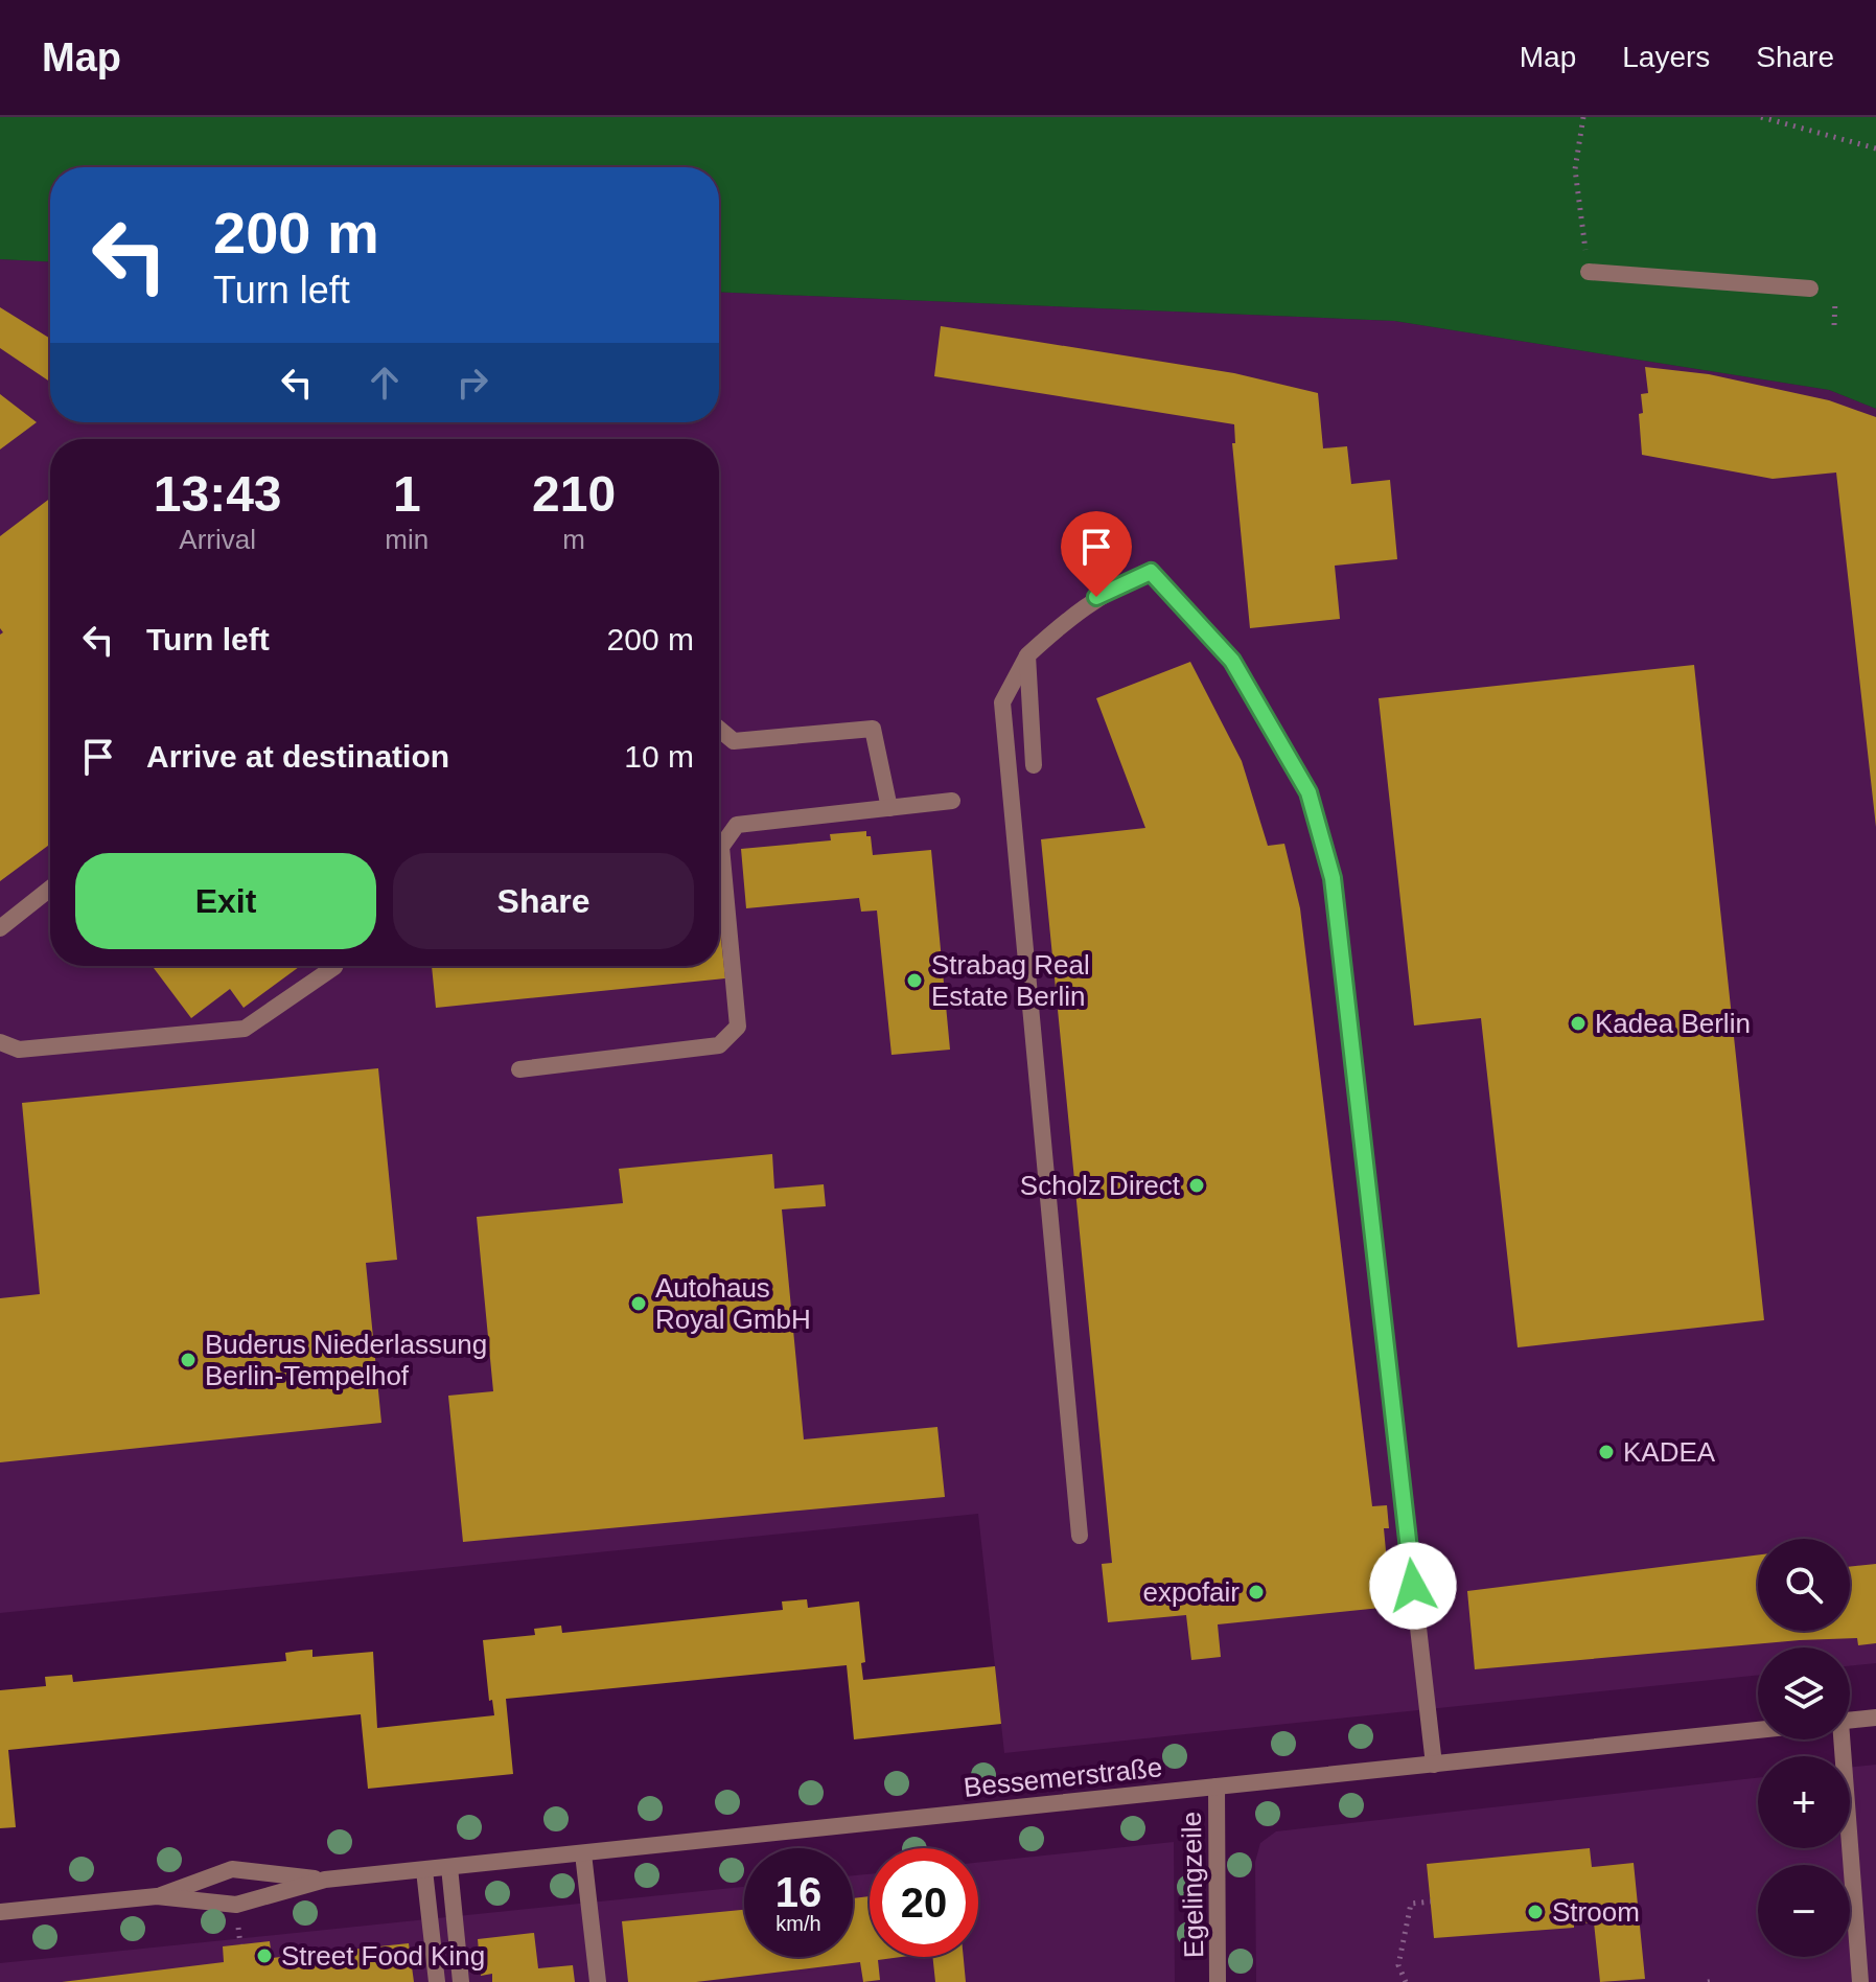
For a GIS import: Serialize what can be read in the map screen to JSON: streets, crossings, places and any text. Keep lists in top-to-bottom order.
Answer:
{
  "streets": {
    "street": ["Bessemerstraße", "Egelingzeile"]
  },
  "crossings": [
    ["Bessemerstraße", "Egelingzeile"]
  ],
  "places": [
    "Strabag Real Estate Berlin",
    "Kadea Berlin",
    "Scholz Direct",
    "Autohaus Royal GmbH",
    "Buderus Niederlassung Berlin-Tempelhof",
    "KADEA",
    "expofair",
    "Stroom",
    "Street Food King"
  ],
  "page": {
    "header": "Map",
    "nav": ["Map", "Layers", "Share"],
    "turn": ["200 m", "Turn left"],
    "eta": [
      "13:43",
      "Arrival",
      "1",
      "min",
      "210",
      "m"
    ],
    "list": [
      {
        "name": "Turn left",
        "value": "200 m"
      },
      {
        "name": "Arrive at destination",
        "value": "10 m"
      }
    ],
    "buttons": ["Exit", "Share"],
    "map_buttons": ["+", "−"],
    "speed": "16 km/h",
    "limit": "20"
  }
}
